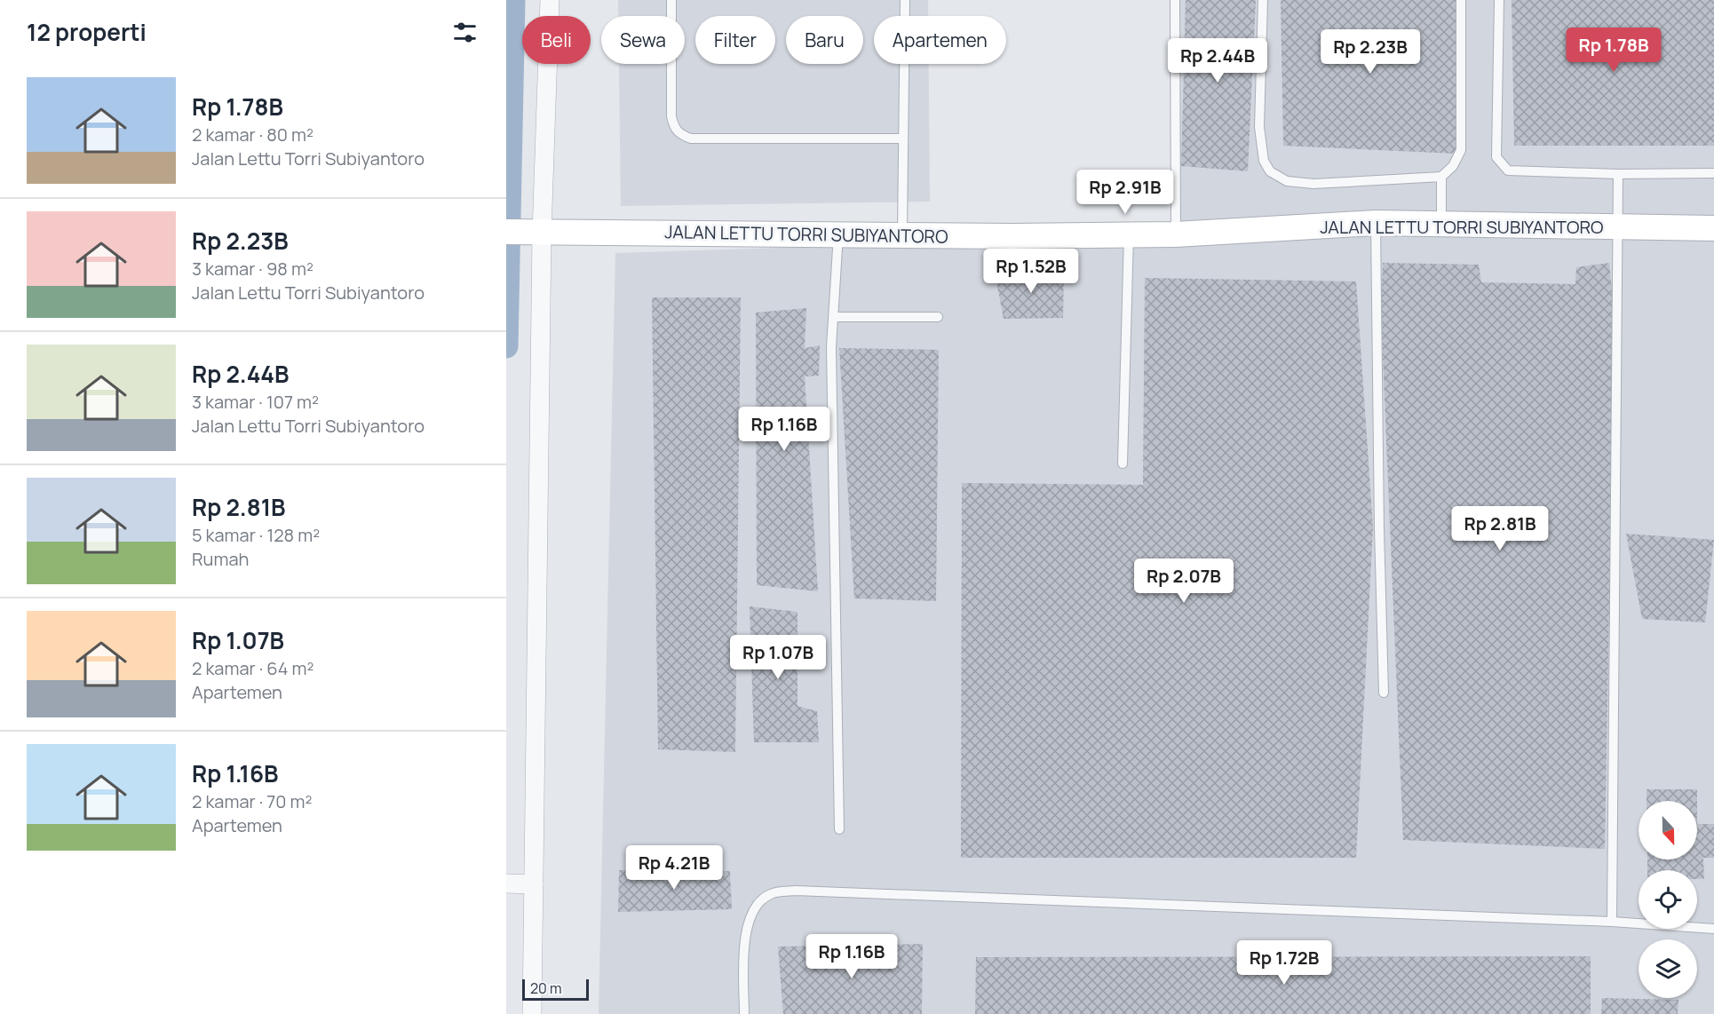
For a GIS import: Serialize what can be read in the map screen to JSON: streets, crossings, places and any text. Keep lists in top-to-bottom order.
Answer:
{
  "streets": {
    "main road": ["JALAN LETTU TORRI SUBIYANTORO"]
  },
  "scale_bar": "20 m",
  "north": "bottom",
  "page": {
    "heading": "12 properti",
    "chip": [
      "Beli",
      "Sewa",
      "Filter",
      "Baru",
      "Apartemen"
    ],
    "price": [
      "Rp 1.78B",
      "Rp 2.23B",
      "Rp 2.44B",
      "Rp 2.91B",
      "Rp 1.52B",
      "Rp 1.16B",
      "Rp 2.81B",
      "Rp 2.07B",
      "Rp 1.07B",
      "Rp 4.21B",
      "Rp 1.16B",
      "Rp 1.72B"
    ],
    "list": [
      {
        "name": "Rp 1.78B",
        "note": "2 kamar · 80 m² · Jalan Lettu Torri Subiyantoro"
      },
      {
        "name": "Rp 2.23B",
        "note": "3 kamar · 98 m² · Jalan Lettu Torri Subiyantoro"
      },
      {
        "name": "Rp 2.44B",
        "note": "3 kamar · 107 m² · Jalan Lettu Torri Subiyantoro"
      },
      {
        "name": "Rp 2.81B",
        "note": "5 kamar · 128 m² · Rumah"
      },
      {
        "name": "Rp 1.07B",
        "note": "2 kamar · 64 m² · Apartemen"
      },
      {
        "name": "Rp 1.16B",
        "note": "2 kamar · 70 m² · Apartemen"
      }
    ],
    "scale": "20 m"
  }
}
